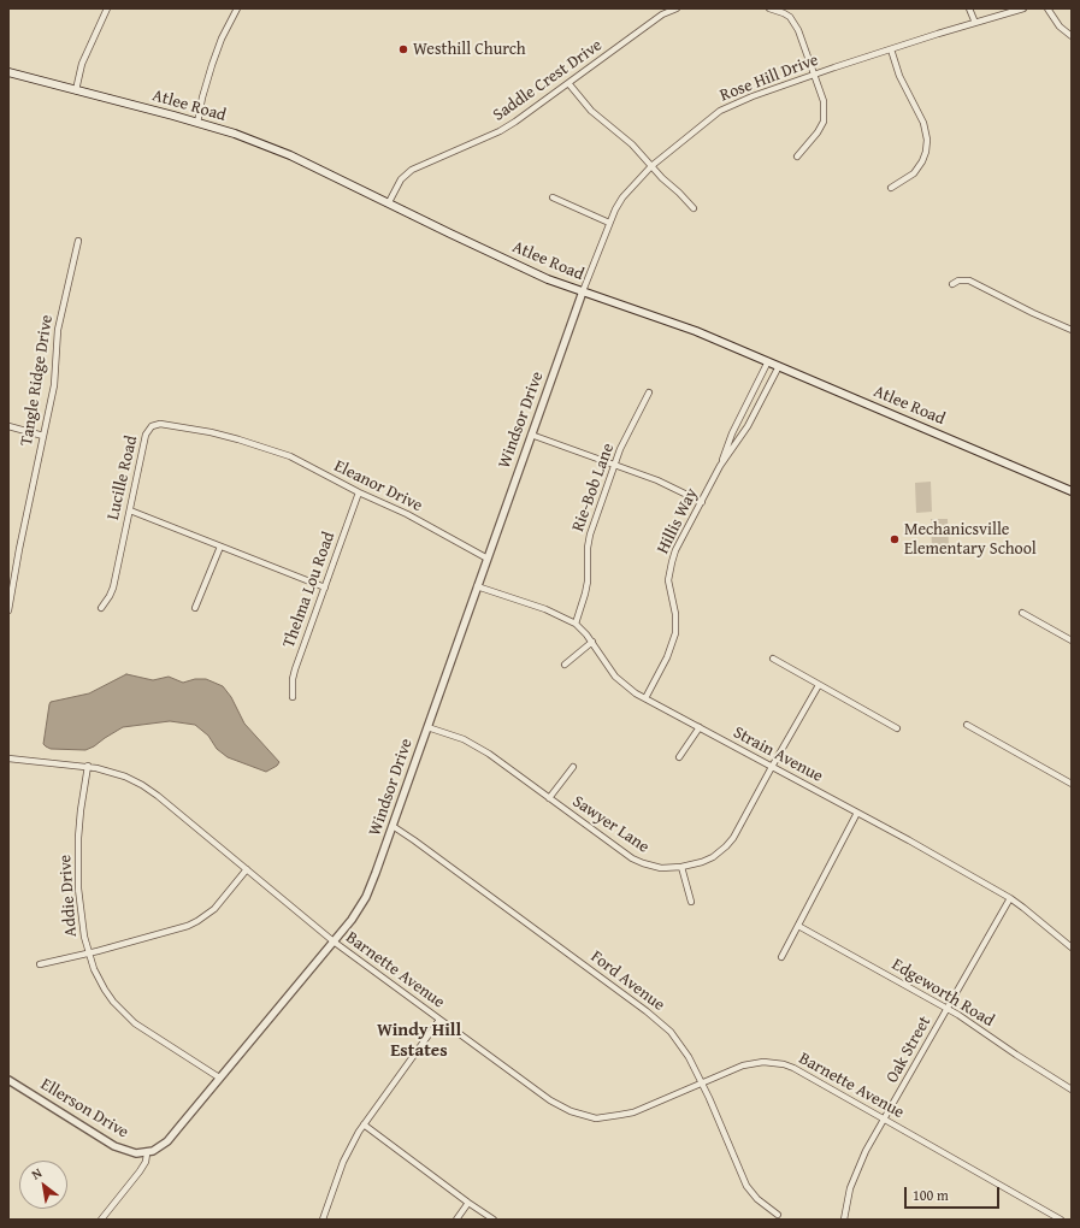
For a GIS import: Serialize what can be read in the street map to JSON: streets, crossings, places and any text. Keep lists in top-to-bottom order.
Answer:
{
  "streets": {
    "main road": ["Atlee Road"],
    "street": [
      "Rose Hill Drive",
      "Saddle Crest Drive",
      "Tangle Ridge Drive",
      "Windsor Drive",
      "Lucille Road",
      "Eleanor Drive",
      "Rie-Bob Lane",
      "Hillis Way",
      "Thelma Lou Road",
      "Strain Avenue",
      "Sawyer Lane",
      "Addie Drive",
      "Barnette Avenue",
      "Ford Avenue",
      "Edgeworth Road",
      "Oak Street",
      "Ellerson Drive"
    ]
  },
  "crossings": [
    ["Rose Hill Drive", "Atlee Road"],
    ["Rose Hill Drive", "Windsor Drive"],
    ["Saddle Crest Drive", "Atlee Road"],
    ["Atlee Road", "Windsor Drive"],
    ["Atlee Road", "Hillis Way"],
    ["Windsor Drive", "Eleanor Drive"],
    ["Windsor Drive", "Strain Avenue"],
    ["Windsor Drive", "Sawyer Lane"],
    ["Windsor Drive", "Addie Drive"],
    ["Windsor Drive", "Barnette Avenue"],
    ["Windsor Drive", "Ford Avenue"],
    ["Windsor Drive", "Ellerson Drive"],
    ["Lucille Road", "Eleanor Drive"],
    ["Eleanor Drive", "Thelma Lou Road"],
    ["Rie-Bob Lane", "Strain Avenue"],
    ["Hillis Way", "Strain Avenue"],
    ["Strain Avenue", "Sawyer Lane"],
    ["Strain Avenue", "Oak Street"],
    ["Addie Drive", "Barnette Avenue"],
    ["Barnette Avenue", "Ford Avenue"],
    ["Barnette Avenue", "Oak Street"],
    ["Edgeworth Road", "Oak Street"]
  ],
  "districts": ["Windy Hill Estates"],
  "places": ["Westhill Church", "Mechanicsville Elementary School"],
  "scale_bar": "100 m",
  "north": "top left"
}
